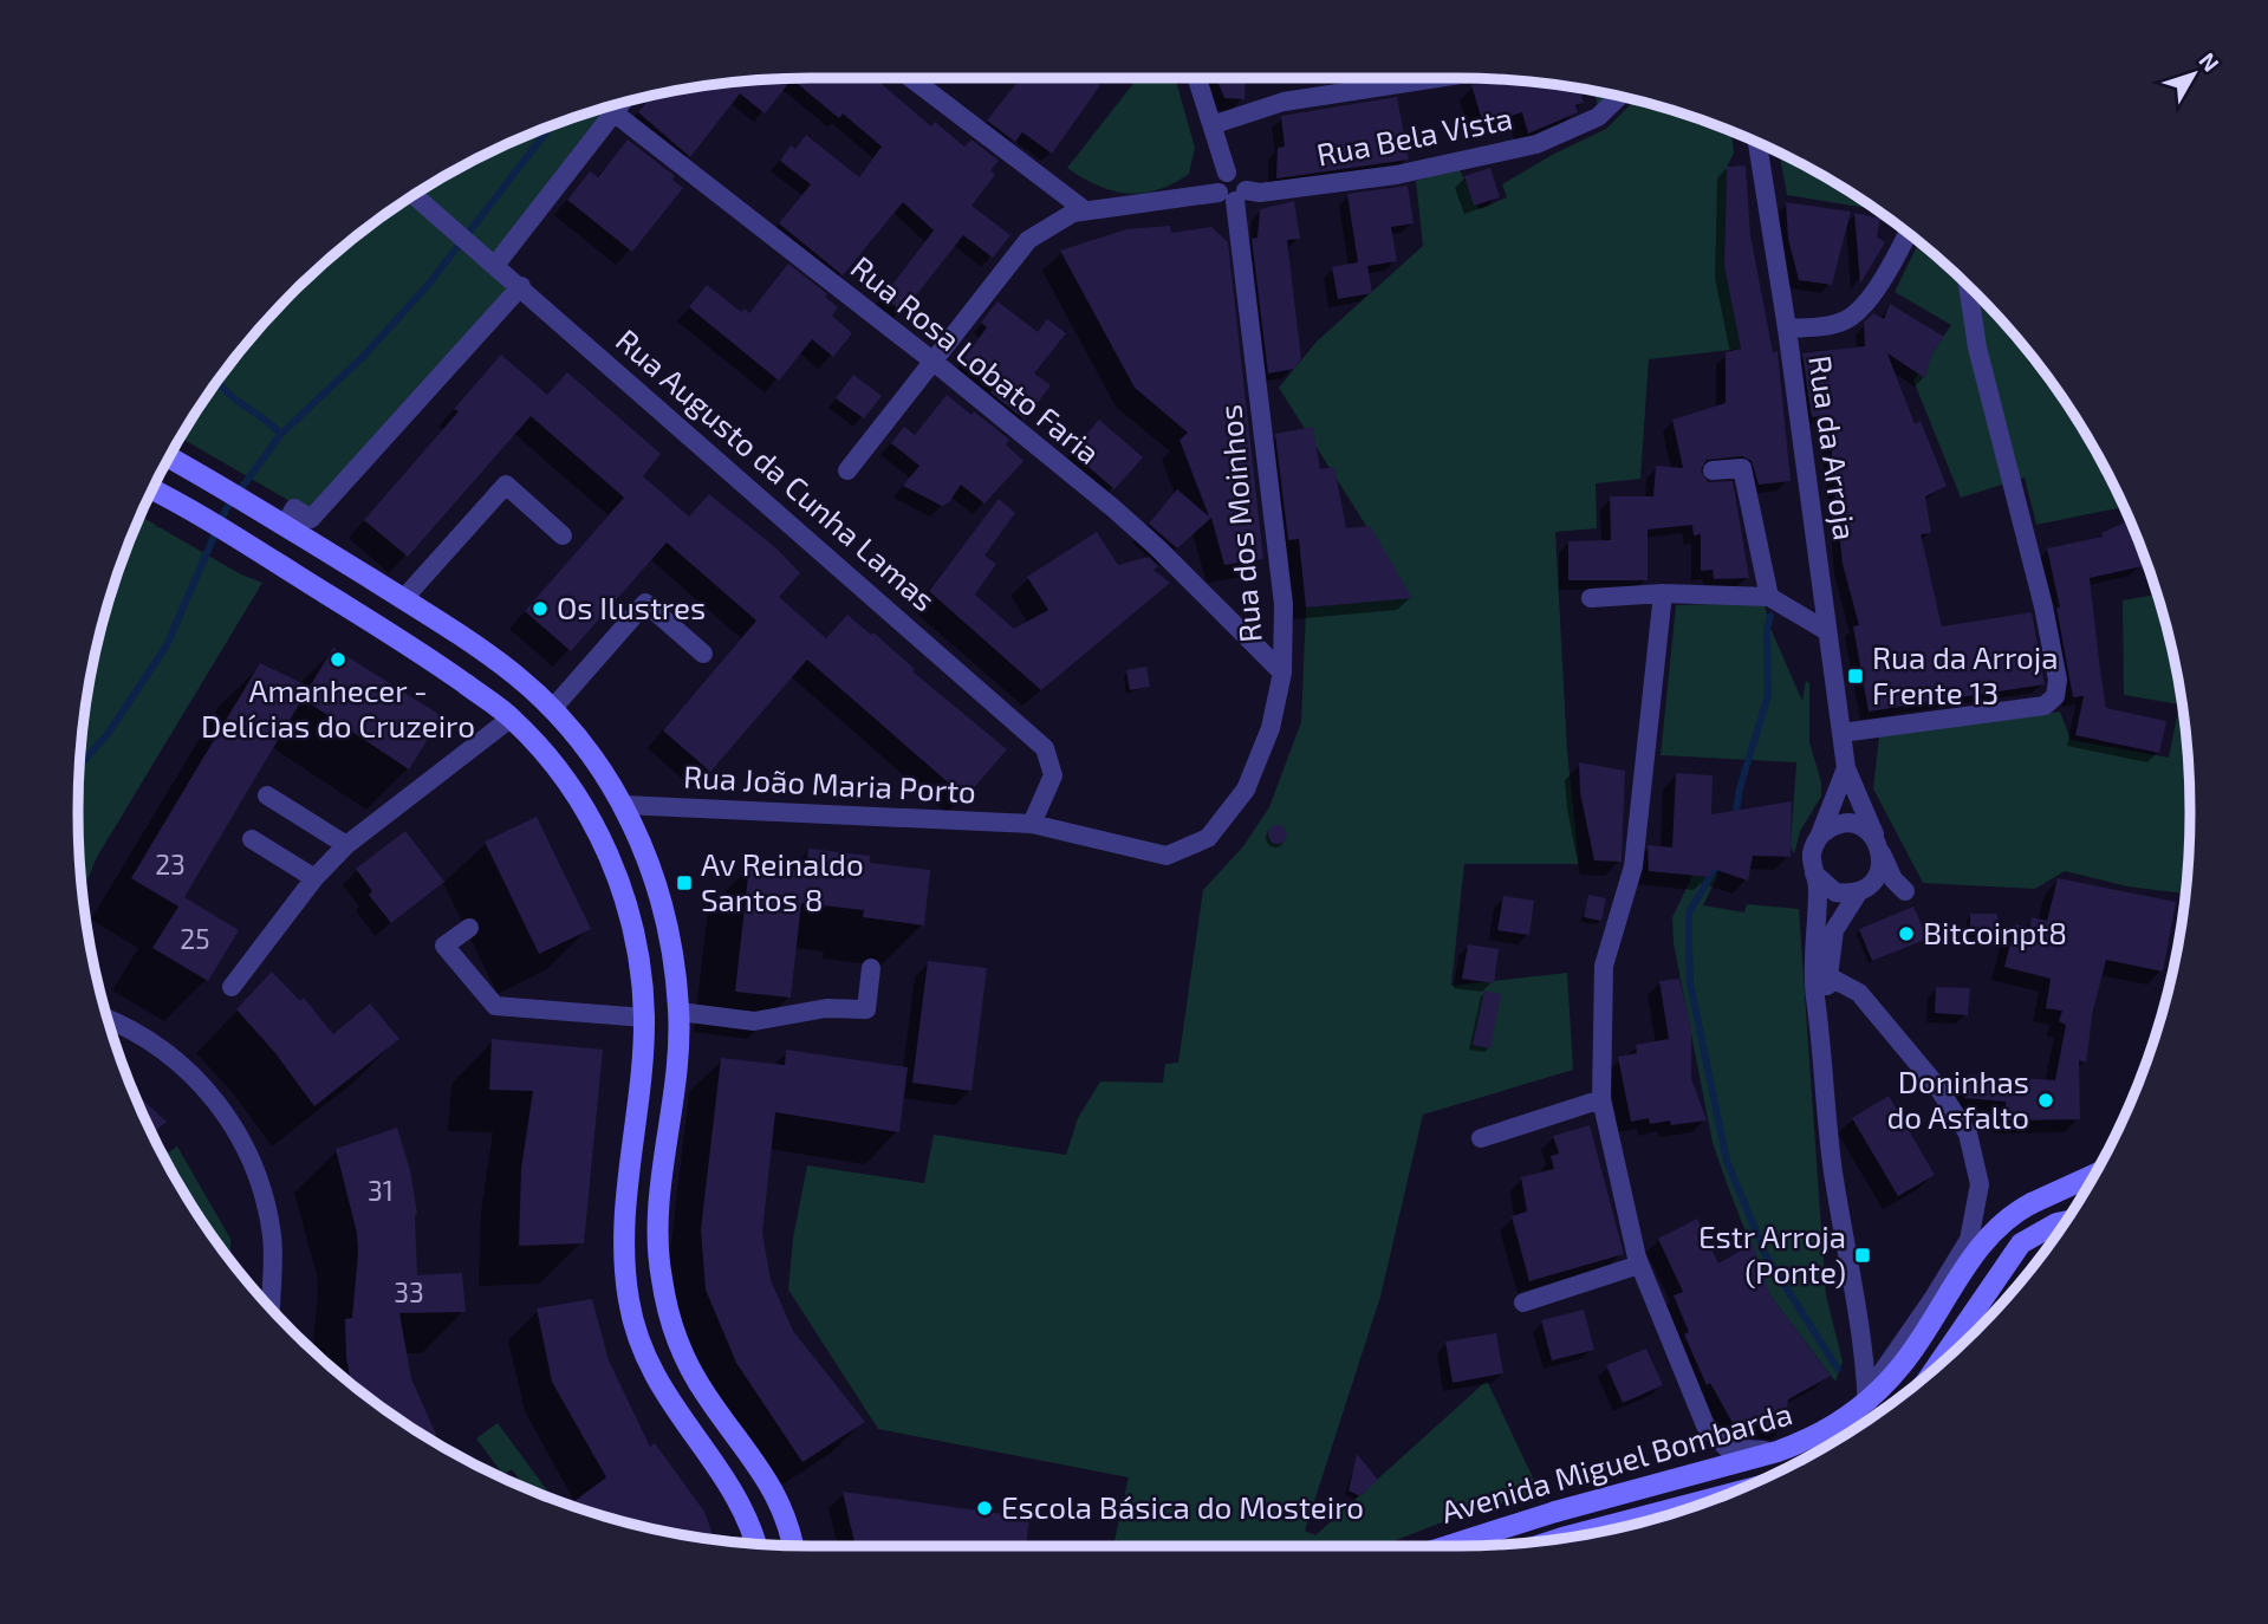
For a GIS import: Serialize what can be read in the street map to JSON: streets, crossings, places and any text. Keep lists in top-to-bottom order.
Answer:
{
  "streets": {
    "main road": ["Avenida Miguel Bombarda"],
    "street": [
      "Rua Bela Vista",
      "Rua Rosa Lobato Faria",
      "Rua da Arroja",
      "Rua Augusto da Cunha Lamas",
      "Rua dos Moinhos",
      "Rua João Maria Porto"
    ]
  },
  "crossings": [
    ["Rua Bela Vista", "Rua Rosa Lobato Faria"],
    ["Rua Bela Vista", "Rua dos Moinhos"],
    ["Rua Rosa Lobato Faria", "Rua dos Moinhos"],
    ["Rua Augusto da Cunha Lamas", "Rua dos Moinhos"],
    ["Rua Augusto da Cunha Lamas", "Rua João Maria Porto"],
    ["Rua dos Moinhos", "Rua João Maria Porto"]
  ],
  "places": {
    "other": [
      "Os Ilustres",
      "Amanhecer - Delícias do Cruzeiro",
      "Bitcoinpt8",
      "Doninhas do Asfalto",
      "Escola Básica do Mosteiro"
    ],
    "transit": ["Rua da Arroja Frente 13", "Av Reinaldo Santos 8", "Estr Arroja (Ponte)"]
  },
  "house_numbers": [
    "23",
    "25",
    "31",
    "33"
  ],
  "north": "top right"
}
